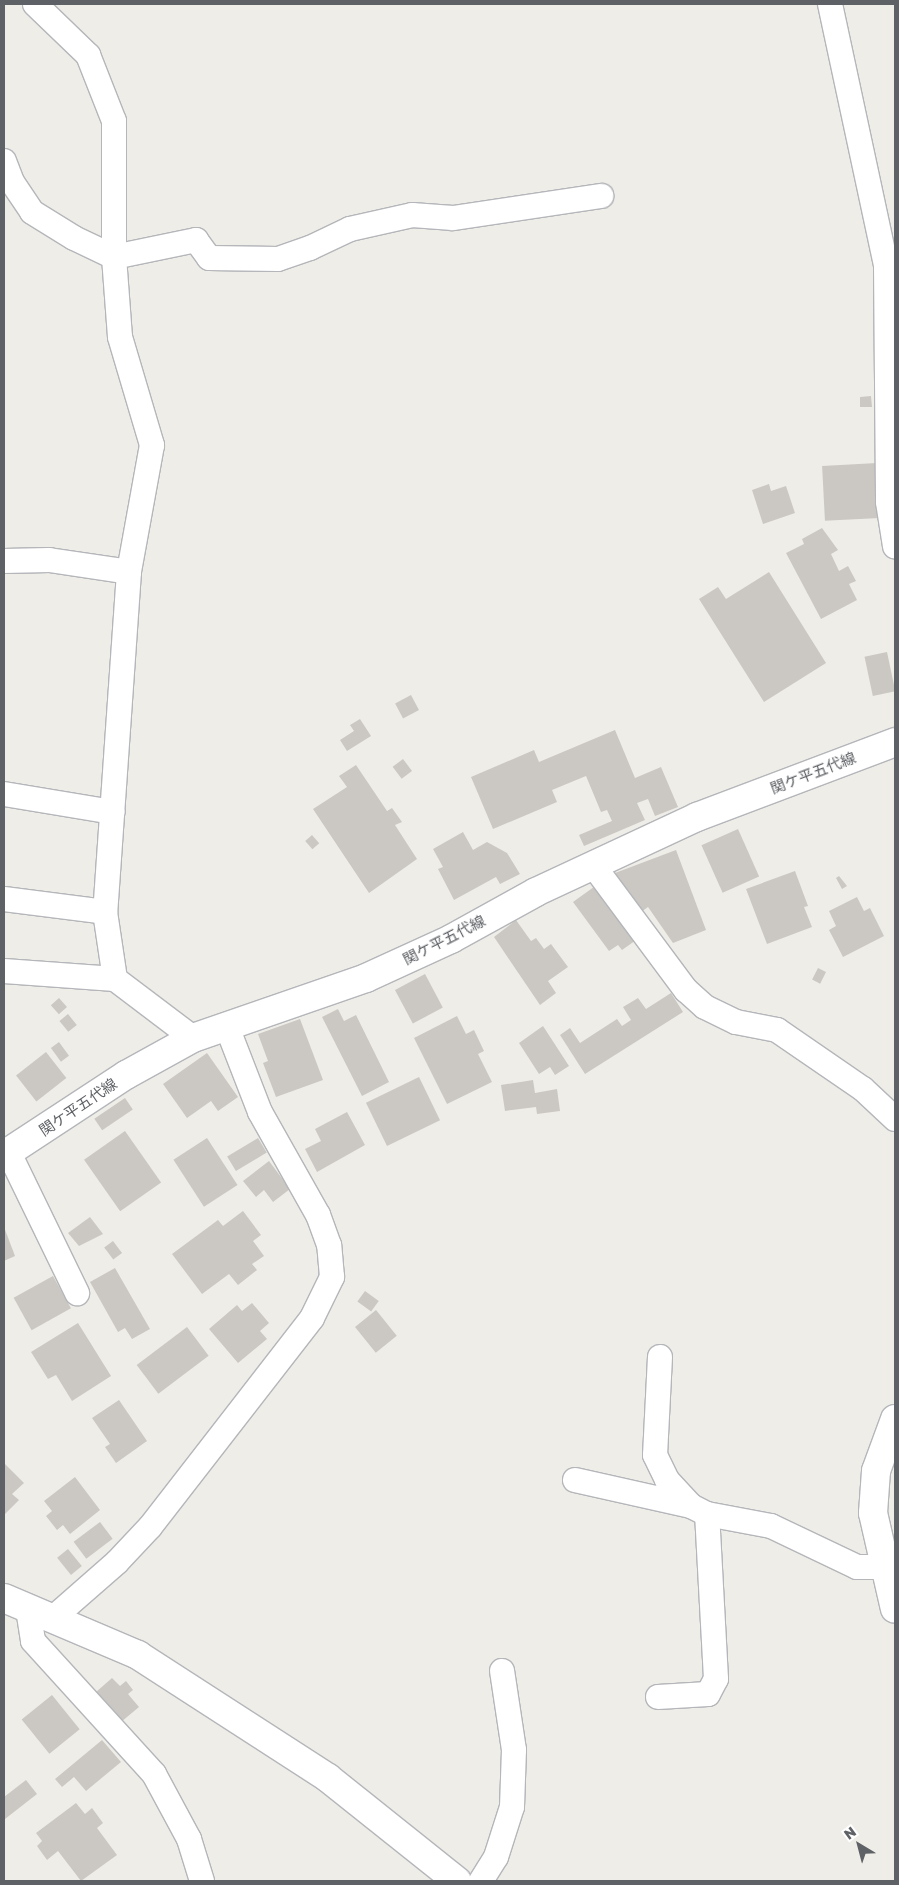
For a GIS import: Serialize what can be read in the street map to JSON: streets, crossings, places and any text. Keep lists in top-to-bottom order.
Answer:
{
  "streets": {
    "main road": ["関ケ平五代線"]
  },
  "north": "top left"
}
